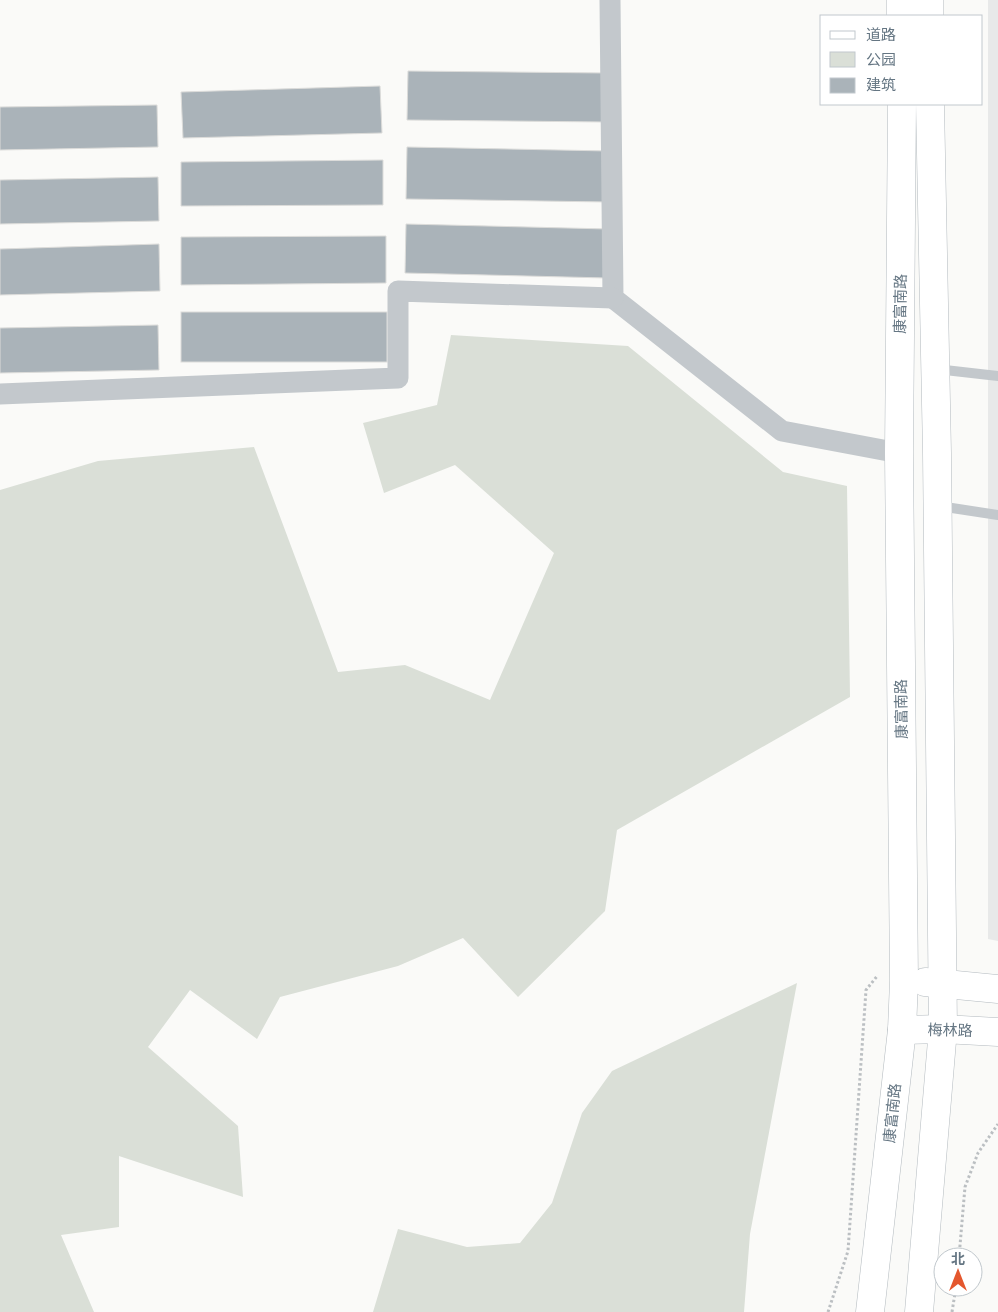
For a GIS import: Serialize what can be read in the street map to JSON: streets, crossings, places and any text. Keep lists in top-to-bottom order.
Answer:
{
  "streets": {
    "main road": ["康富南路", "梅林路"]
  },
  "crossings": [
    ["康富南路", "梅林路"]
  ],
  "legend": ["道路", "公园", "建筑"],
  "north": "top"
}
